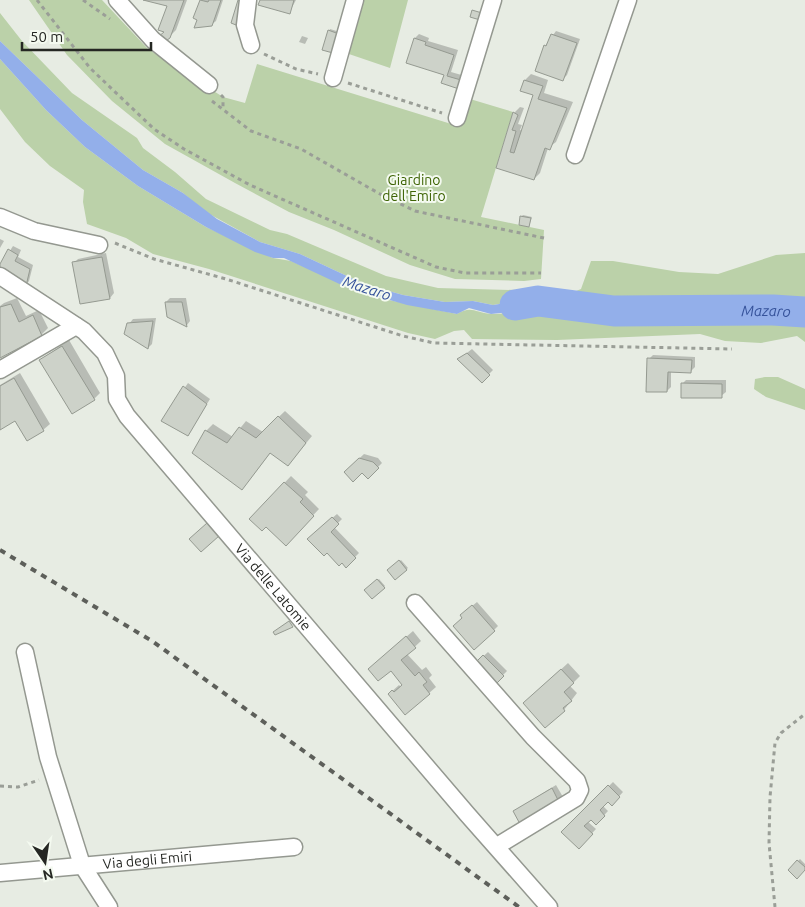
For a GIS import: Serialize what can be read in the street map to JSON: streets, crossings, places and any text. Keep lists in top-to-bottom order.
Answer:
{
  "streets": {
    "street": ["Via delle Latomie", "Via degli Emiri"]
  },
  "water": ["Mazaro"],
  "parks": ["Giardino dell'Emiro"],
  "scale_bar": "50 m",
  "north": "bottom"
}
